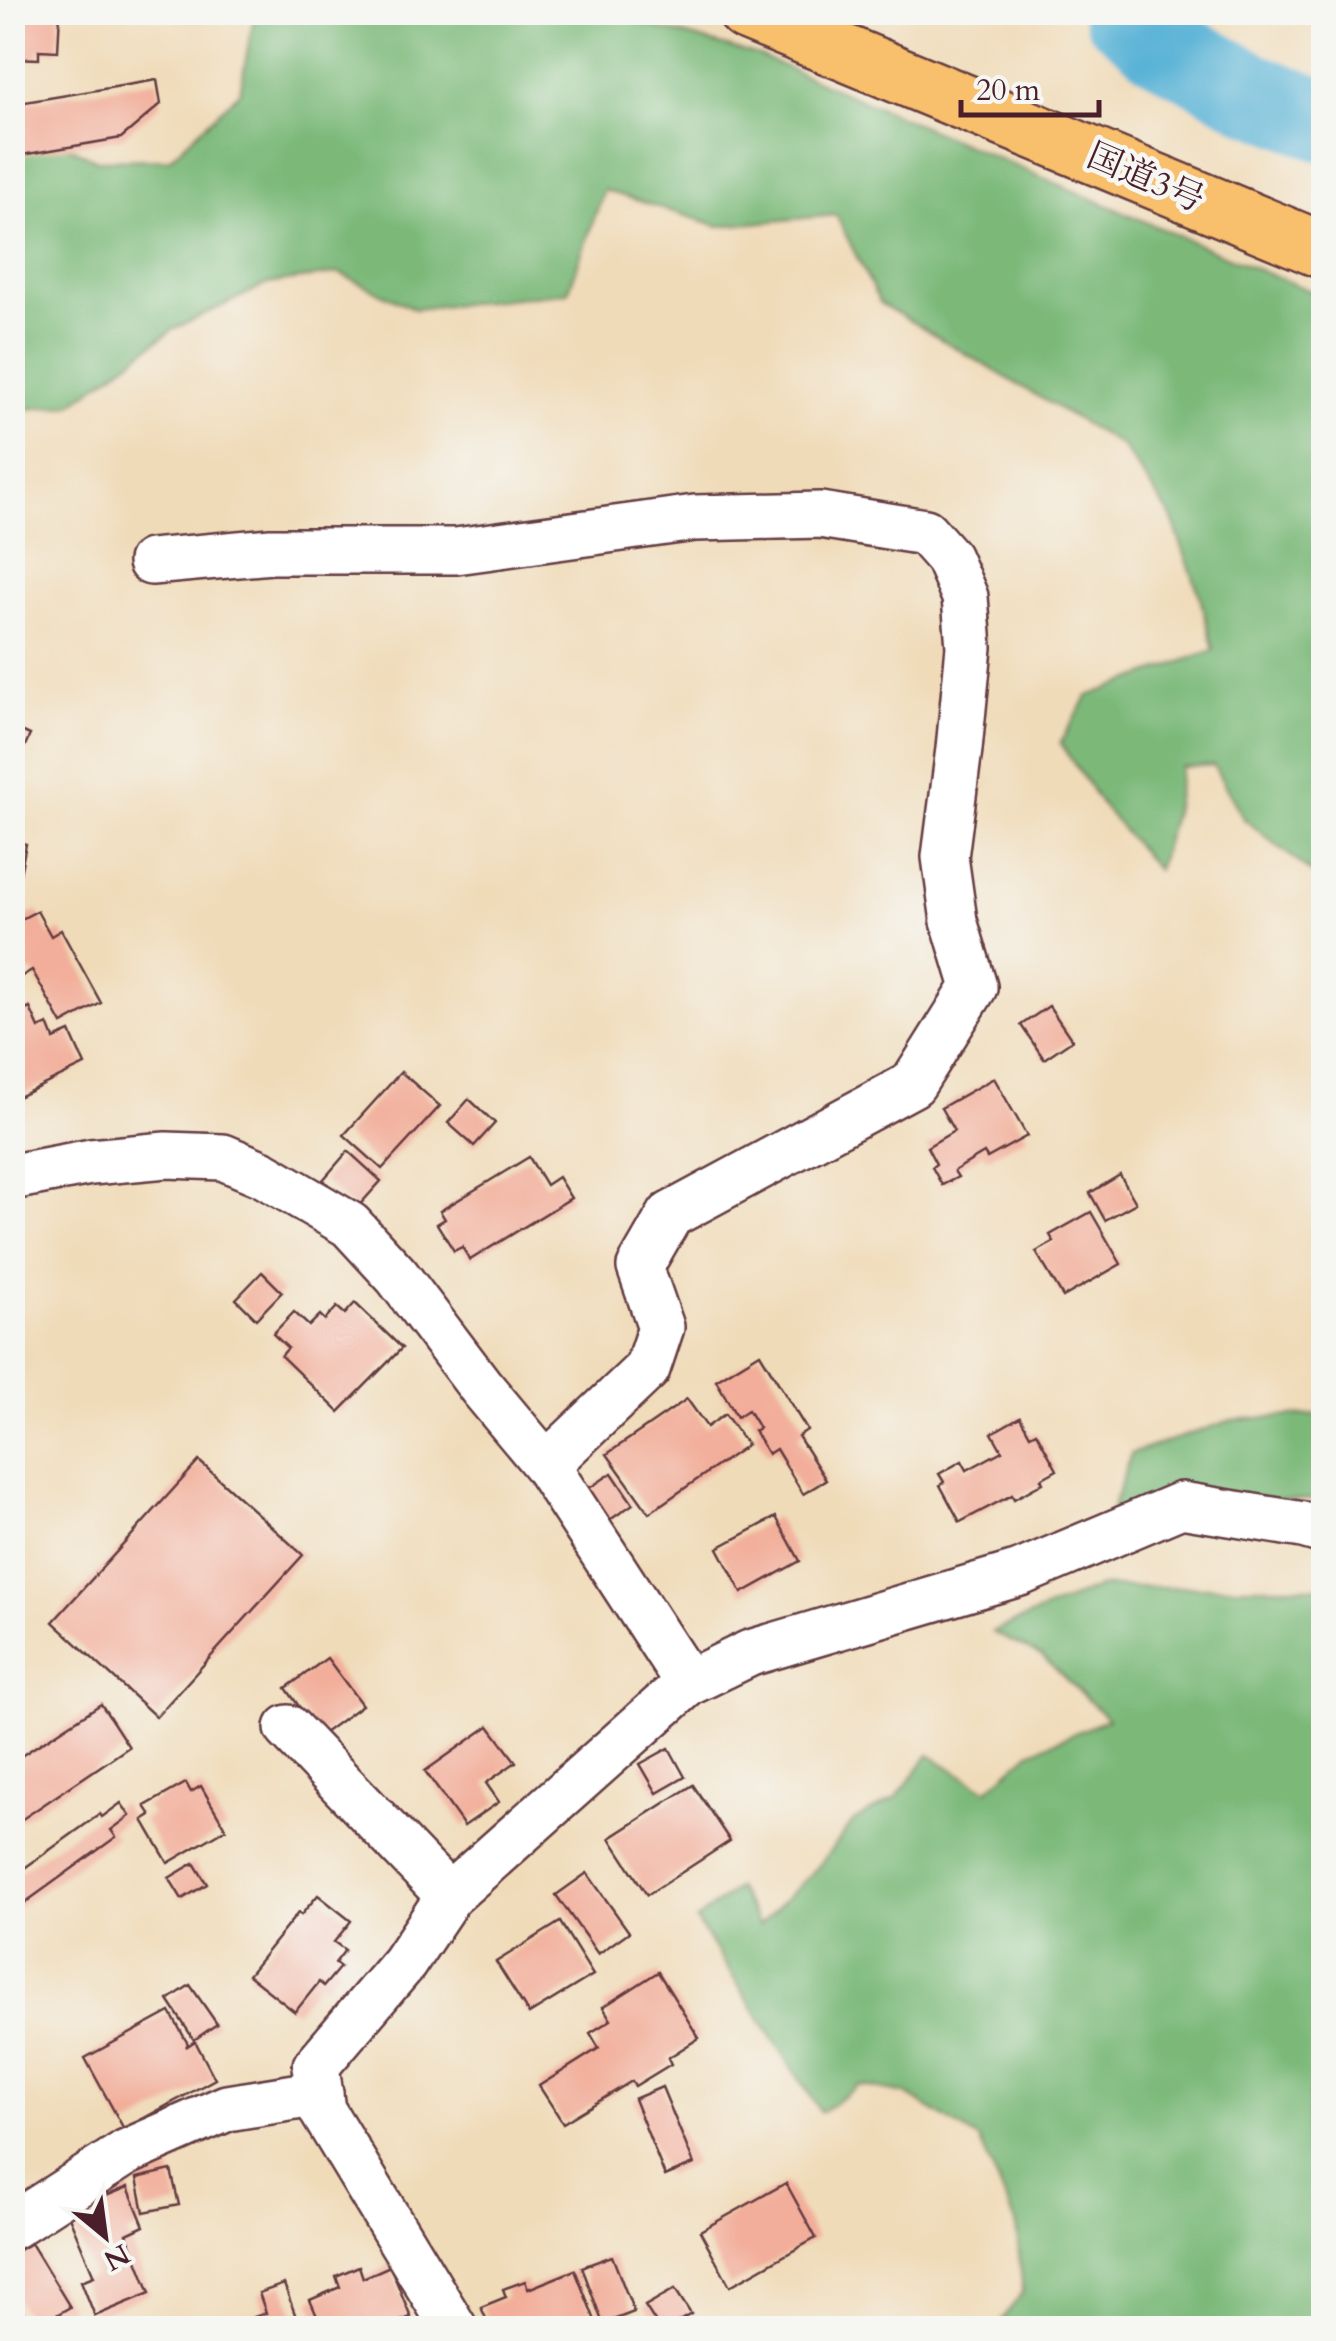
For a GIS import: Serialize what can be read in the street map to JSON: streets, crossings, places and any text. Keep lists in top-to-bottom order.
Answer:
{
  "streets": {
    "highway": ["国道3号"]
  },
  "scale_bar": "20 m",
  "north": "bottom right"
}
